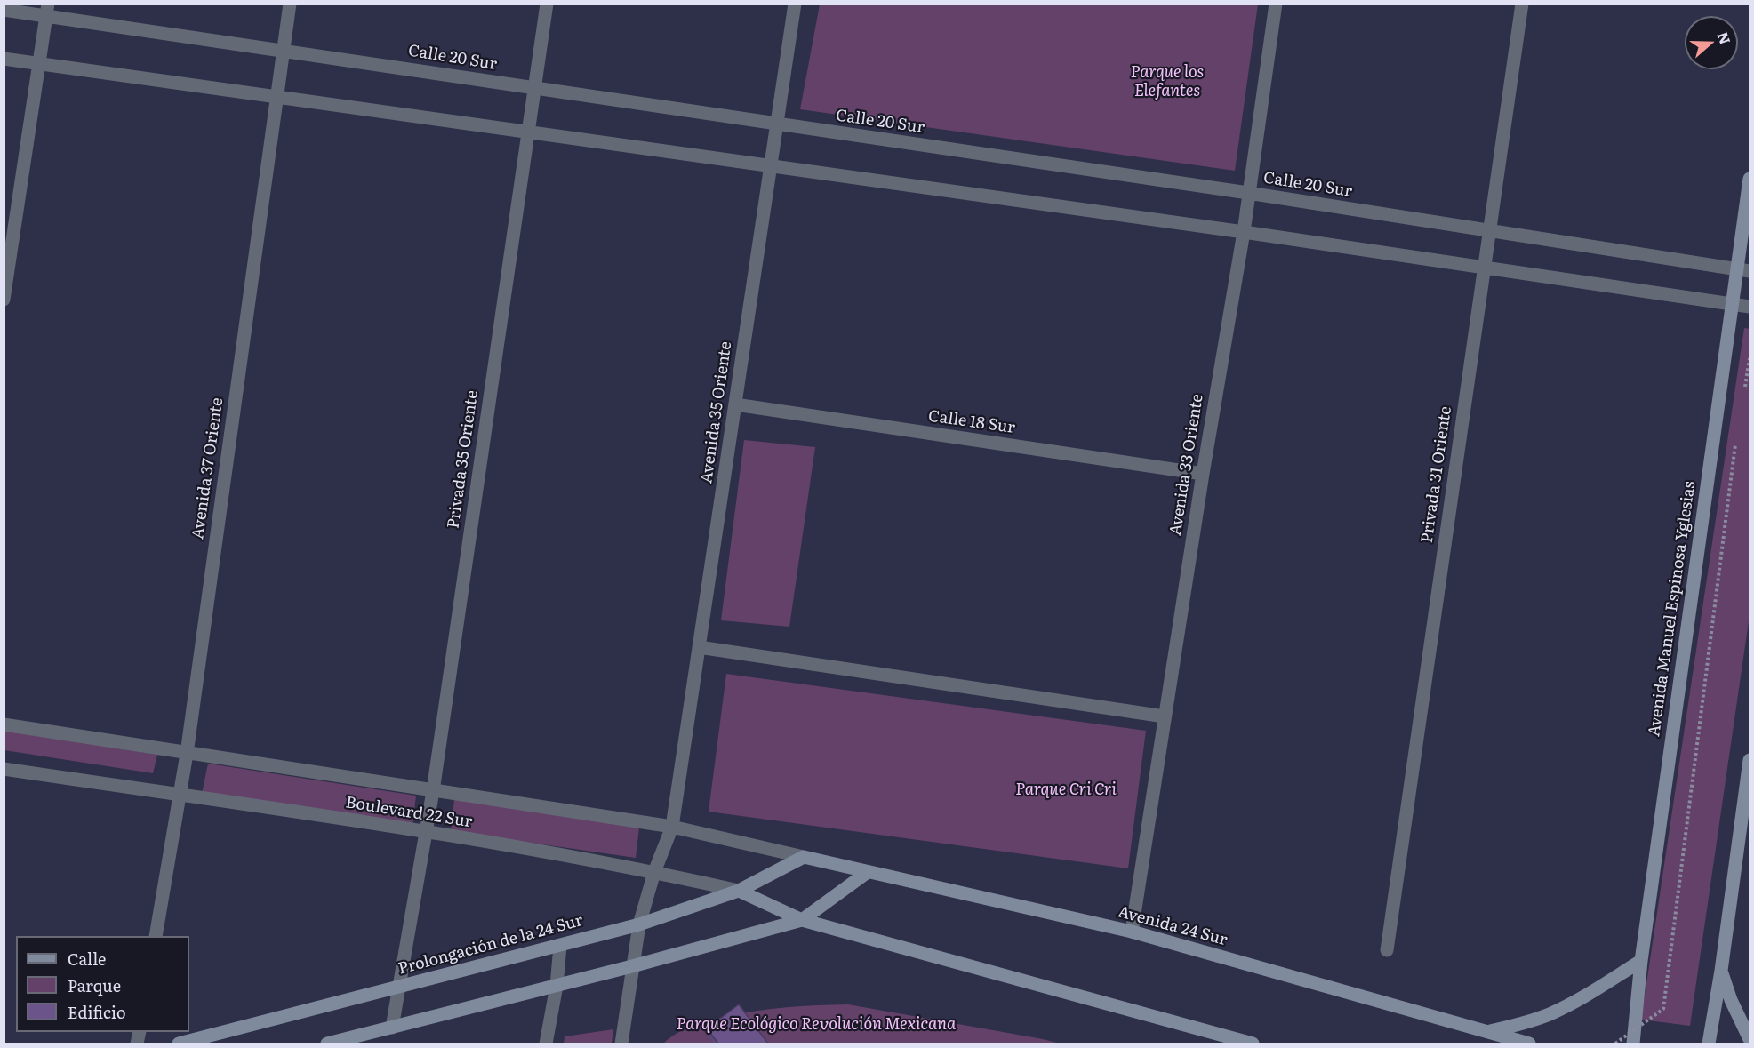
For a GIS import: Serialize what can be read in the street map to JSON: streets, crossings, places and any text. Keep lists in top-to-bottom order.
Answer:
{
  "streets": {
    "main road": [
      "Avenida Manuel Espinosa Yglesias",
      "Boulevard 22 Sur",
      "Avenida 24 Sur",
      "Prolongación de la 24 Sur"
    ],
    "street": [
      "Calle 20 Sur",
      "Avenida 35 Oriente",
      "Calle 18 Sur",
      "Privada 35 Oriente",
      "Avenida 33 Oriente",
      "Avenida 37 Oriente",
      "Privada 31 Oriente"
    ]
  },
  "crossings": [
    ["Calle 20 Sur", "Avenida 35 Oriente"],
    ["Calle 20 Sur", "Privada 35 Oriente"],
    ["Calle 20 Sur", "Avenida 33 Oriente"],
    ["Calle 20 Sur", "Avenida 37 Oriente"],
    ["Calle 20 Sur", "Privada 31 Oriente"],
    ["Calle 20 Sur", "Avenida Manuel Espinosa Yglesias"],
    ["Avenida 35 Oriente", "Calle 18 Sur"],
    ["Avenida 35 Oriente", "Boulevard 22 Sur"],
    ["Avenida 35 Oriente", "Prolongación de la 24 Sur"],
    ["Calle 18 Sur", "Avenida 33 Oriente"],
    ["Privada 35 Oriente", "Boulevard 22 Sur"],
    ["Privada 35 Oriente", "Prolongación de la 24 Sur"],
    ["Avenida 33 Oriente", "Avenida 24 Sur"],
    ["Avenida 37 Oriente", "Boulevard 22 Sur"],
    ["Boulevard 22 Sur", "Avenida 24 Sur"],
    ["Boulevard 22 Sur", "Prolongación de la 24 Sur"],
    ["Avenida 24 Sur", "Prolongación de la 24 Sur"]
  ],
  "parks": ["Parque los Elefantes", "Parque Cri Cri", "Parque Ecológico Revolución Mexicana"],
  "legend": ["Calle", "Parque", "Edificio"],
  "north": "right"
}
